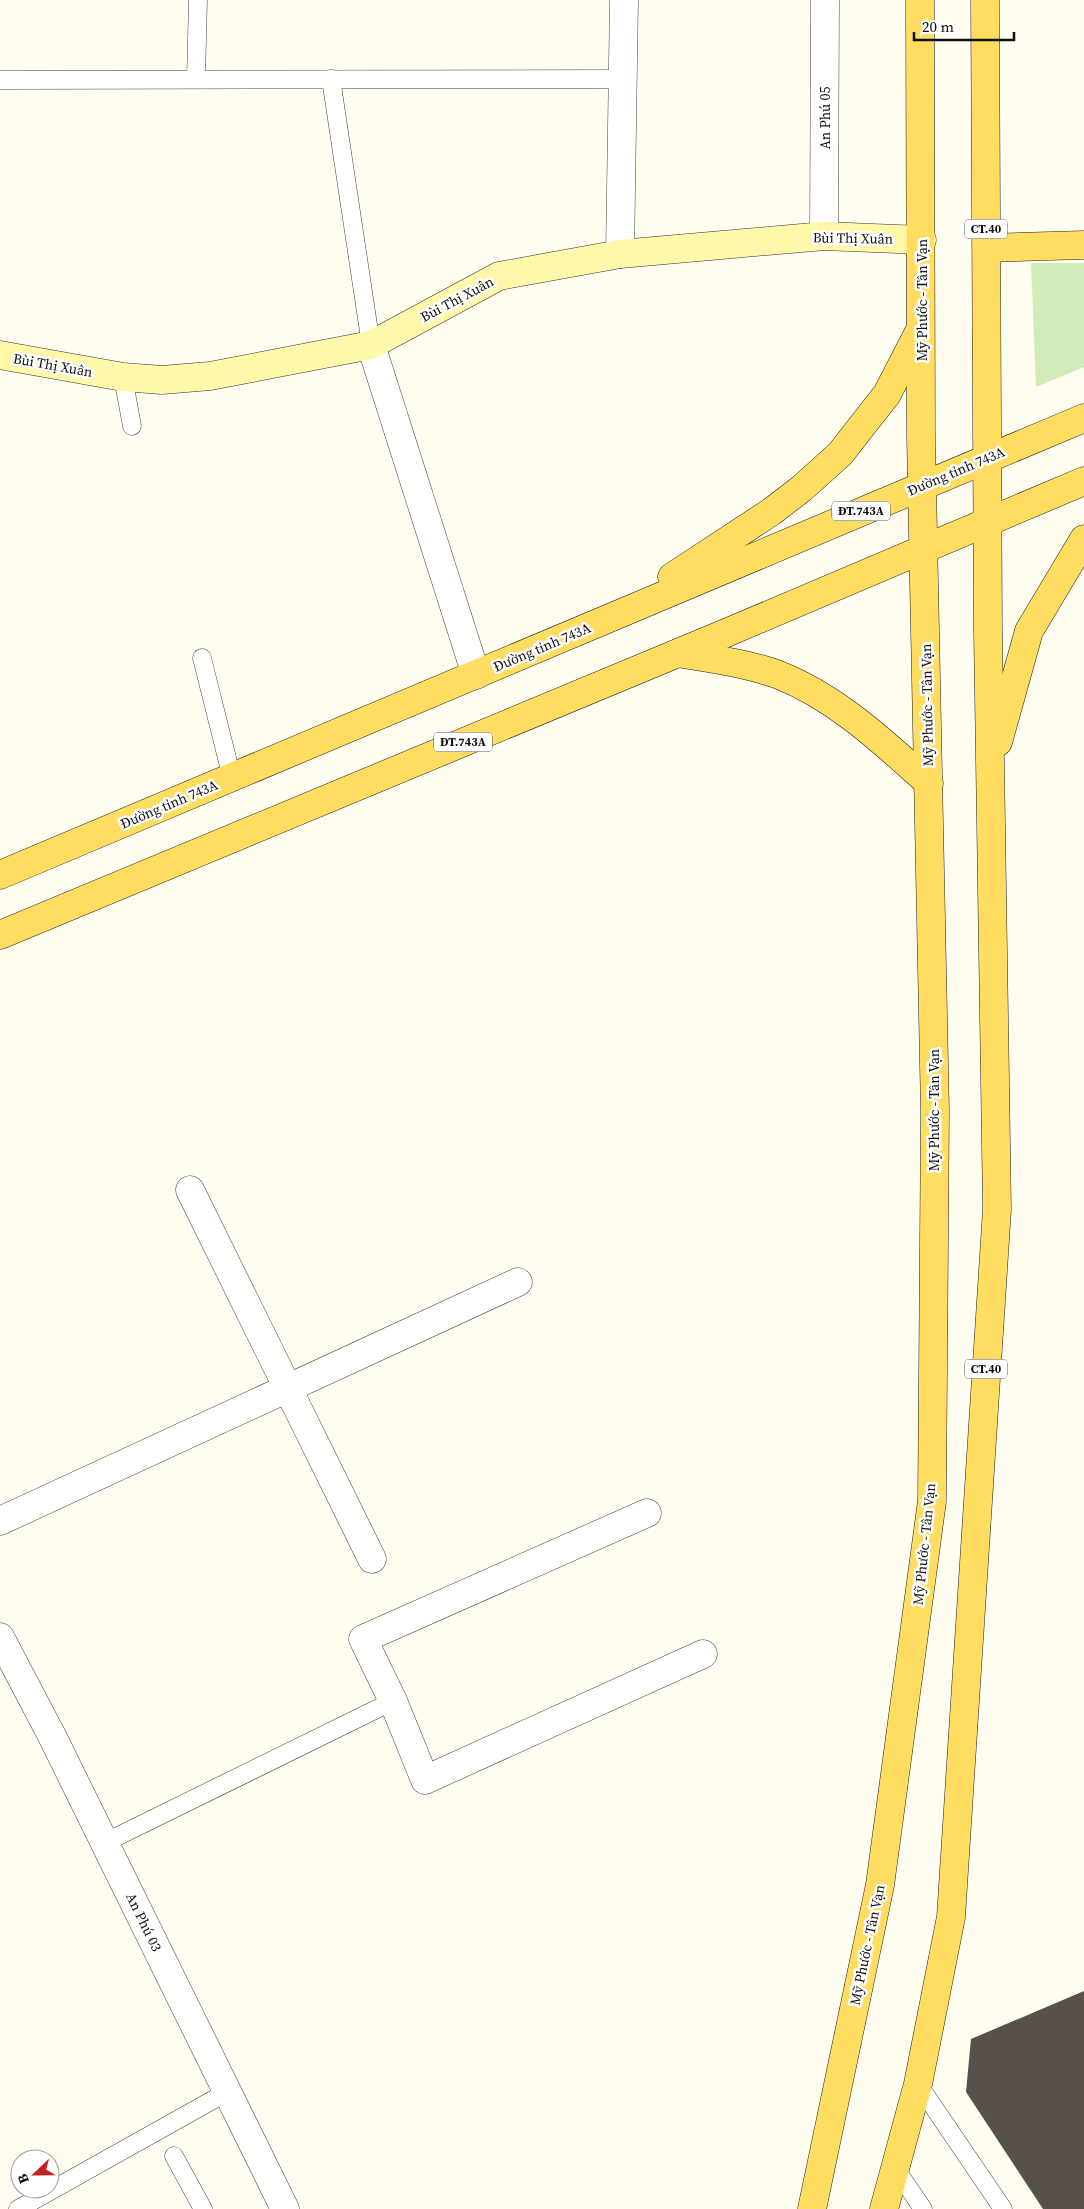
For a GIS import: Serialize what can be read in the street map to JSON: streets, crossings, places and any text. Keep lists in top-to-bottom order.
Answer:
{
  "streets": {
    "main road": [
      "CT.40",
      "Bùi Thị Xuân",
      "Mỹ Phước - Tân Vạn",
      "Đường tỉnh 743A",
      "ĐT.743A"
    ],
    "street": ["An Phú 05", "An Phú 03"]
  },
  "crossings": [
    ["An Phú 05", "Bùi Thị Xuân"],
    ["CT.40", "Đường tỉnh 743A"],
    ["CT.40", "ĐT.743A"],
    ["Bùi Thị Xuân", "Mỹ Phước - Tân Vạn"],
    ["Mỹ Phước - Tân Vạn", "Đường tỉnh 743A"],
    ["Mỹ Phước - Tân Vạn", "ĐT.743A"]
  ],
  "scale_bar": "20 m",
  "north": "left"
}
